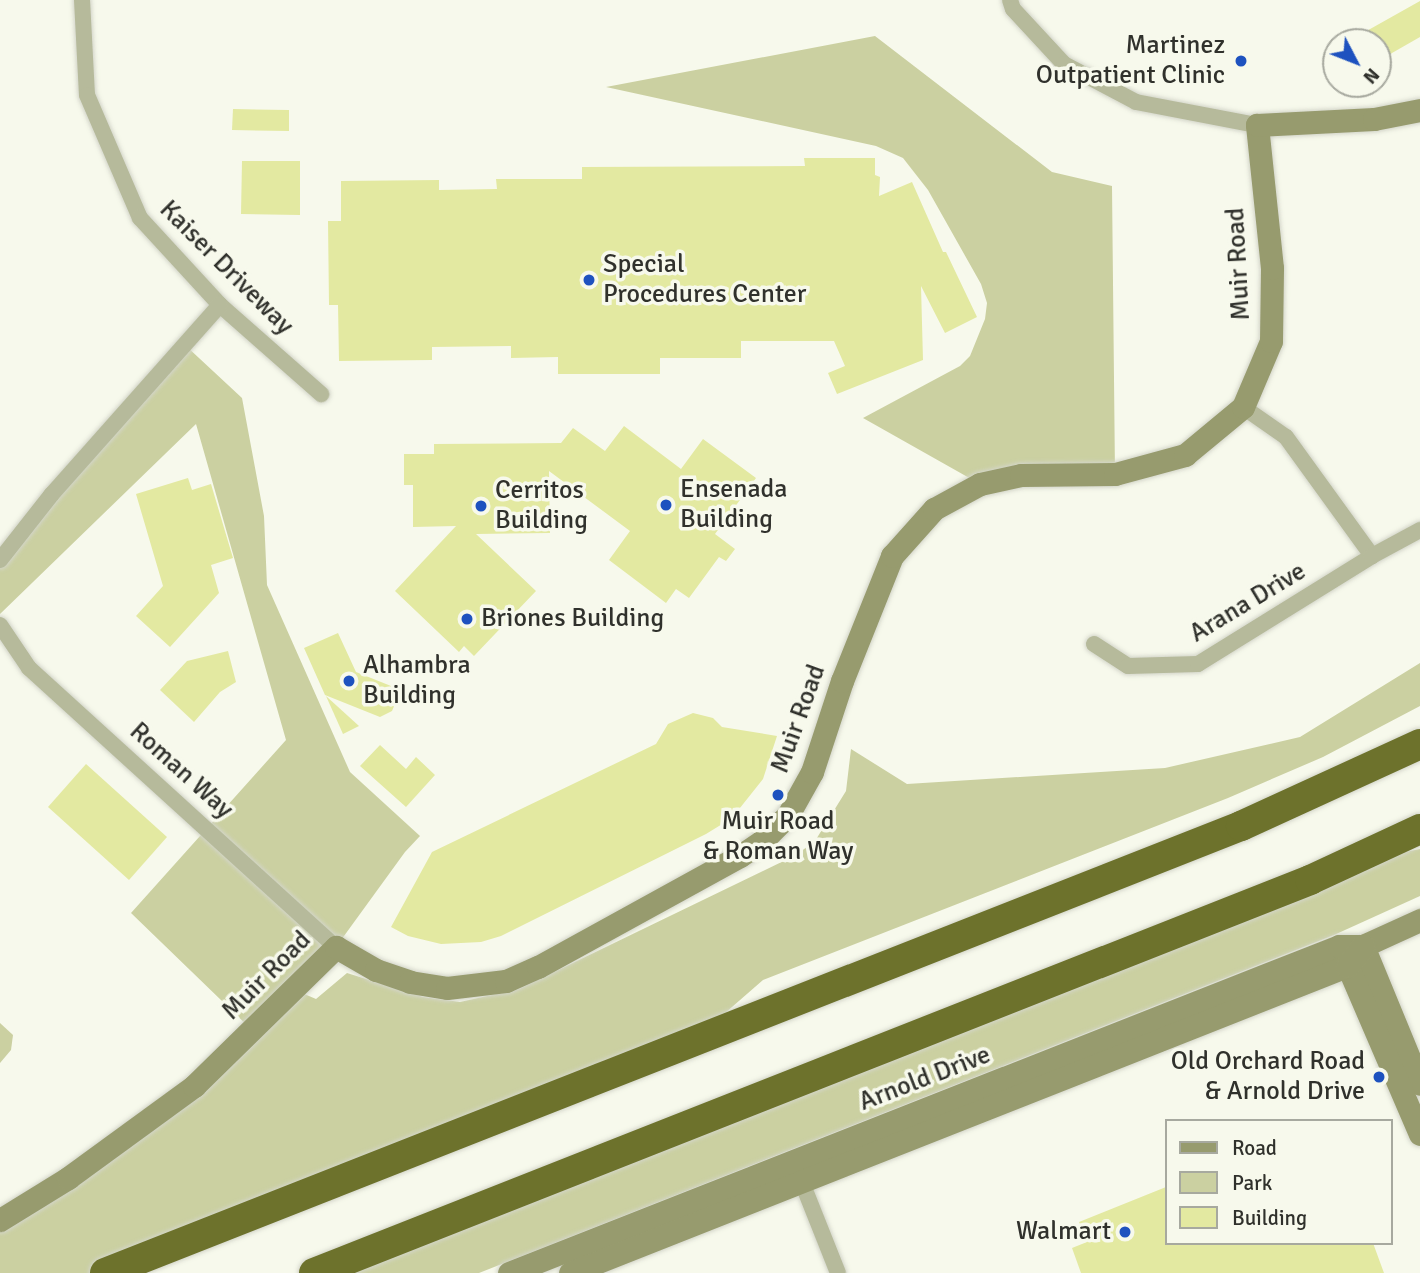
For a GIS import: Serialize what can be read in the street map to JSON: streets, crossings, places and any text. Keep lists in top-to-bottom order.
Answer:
{
  "streets": {
    "street": [
      "Muir Road",
      "Kaiser Driveway",
      "Arana Drive",
      "Roman Way",
      "Arnold Drive"
    ]
  },
  "crossings": [
    ["Muir Road", "Roman Way"]
  ],
  "places": [
    "Martinez Outpatient Clinic",
    "Special Procedures Center",
    "Ensenada Building",
    "Cerritos Building",
    "Briones Building",
    "Alhambra Building",
    "Muir Road & Roman Way",
    "Old Orchard Road & Arnold Drive",
    "Walmart"
  ],
  "legend": ["Road", "Park", "Building"],
  "north": "bottom right"
}
